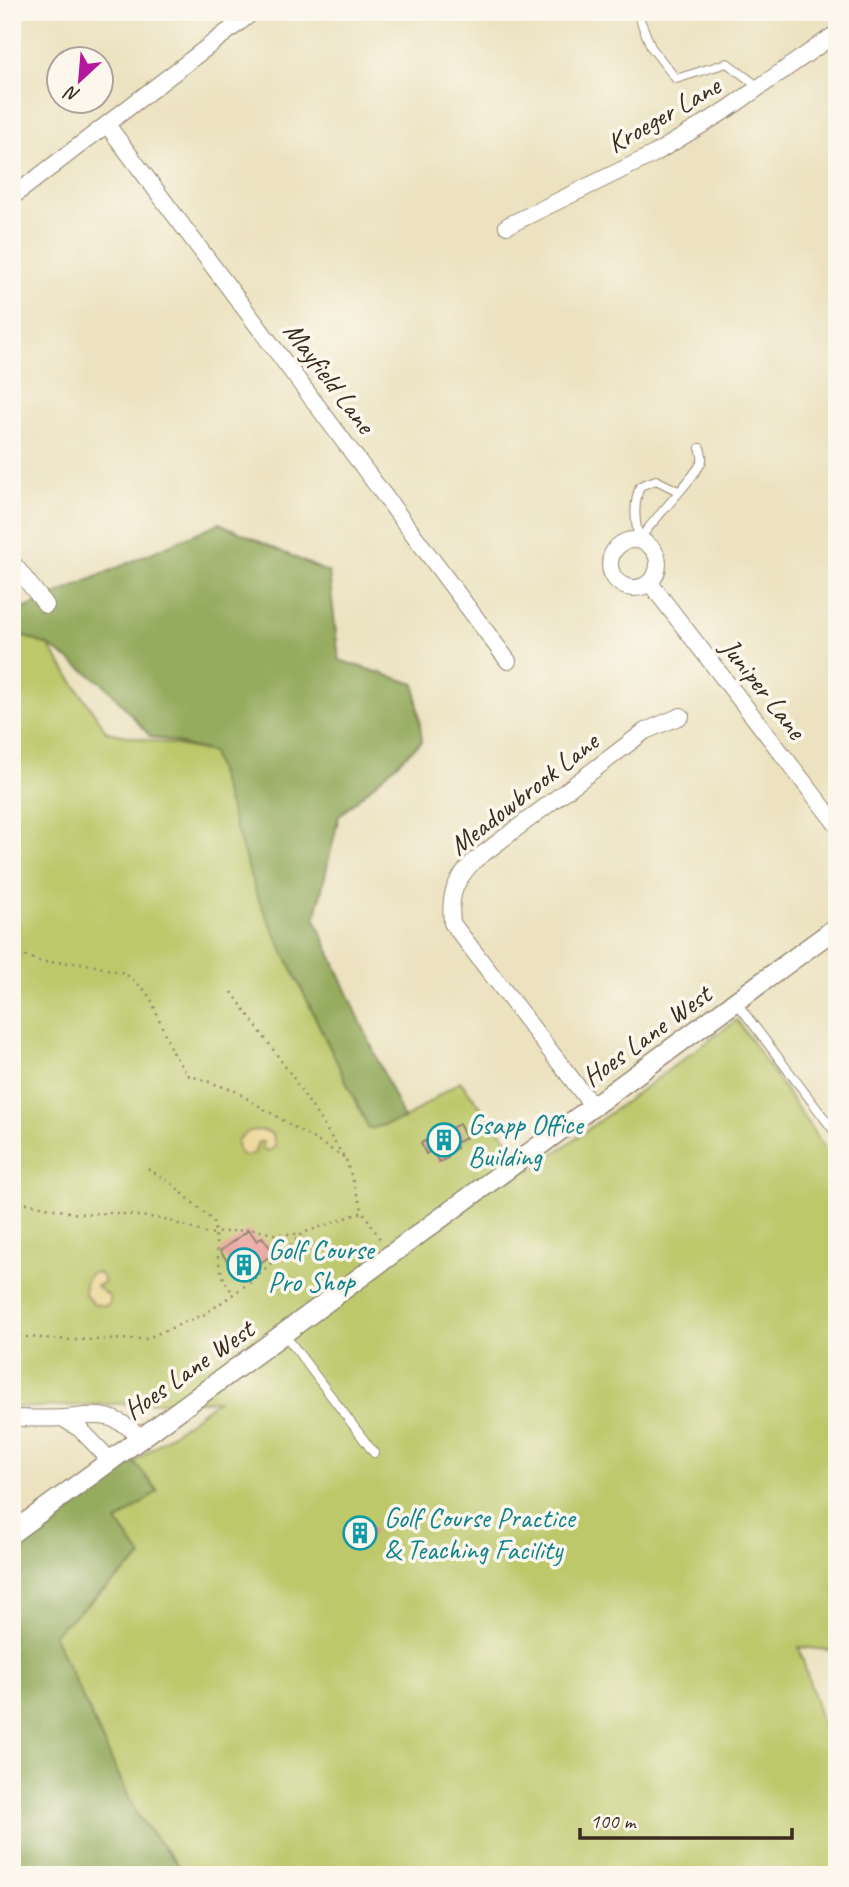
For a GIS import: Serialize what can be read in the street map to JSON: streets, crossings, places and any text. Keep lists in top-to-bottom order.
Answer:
{
  "streets": {
    "street": [
      "Kroeger Lane",
      "Mayfield Lane",
      "Juniper Lane",
      "Meadowbrook Lane",
      "Hoes Lane West"
    ]
  },
  "crossings": [
    ["Meadowbrook Lane", "Hoes Lane West"]
  ],
  "places": {
    "building": ["Gsapp Office Building", "Golf Course Pro Shop", "Golf Course Practice & Teaching Facility"]
  },
  "scale_bar": "100 m",
  "north": "bottom left"
}
